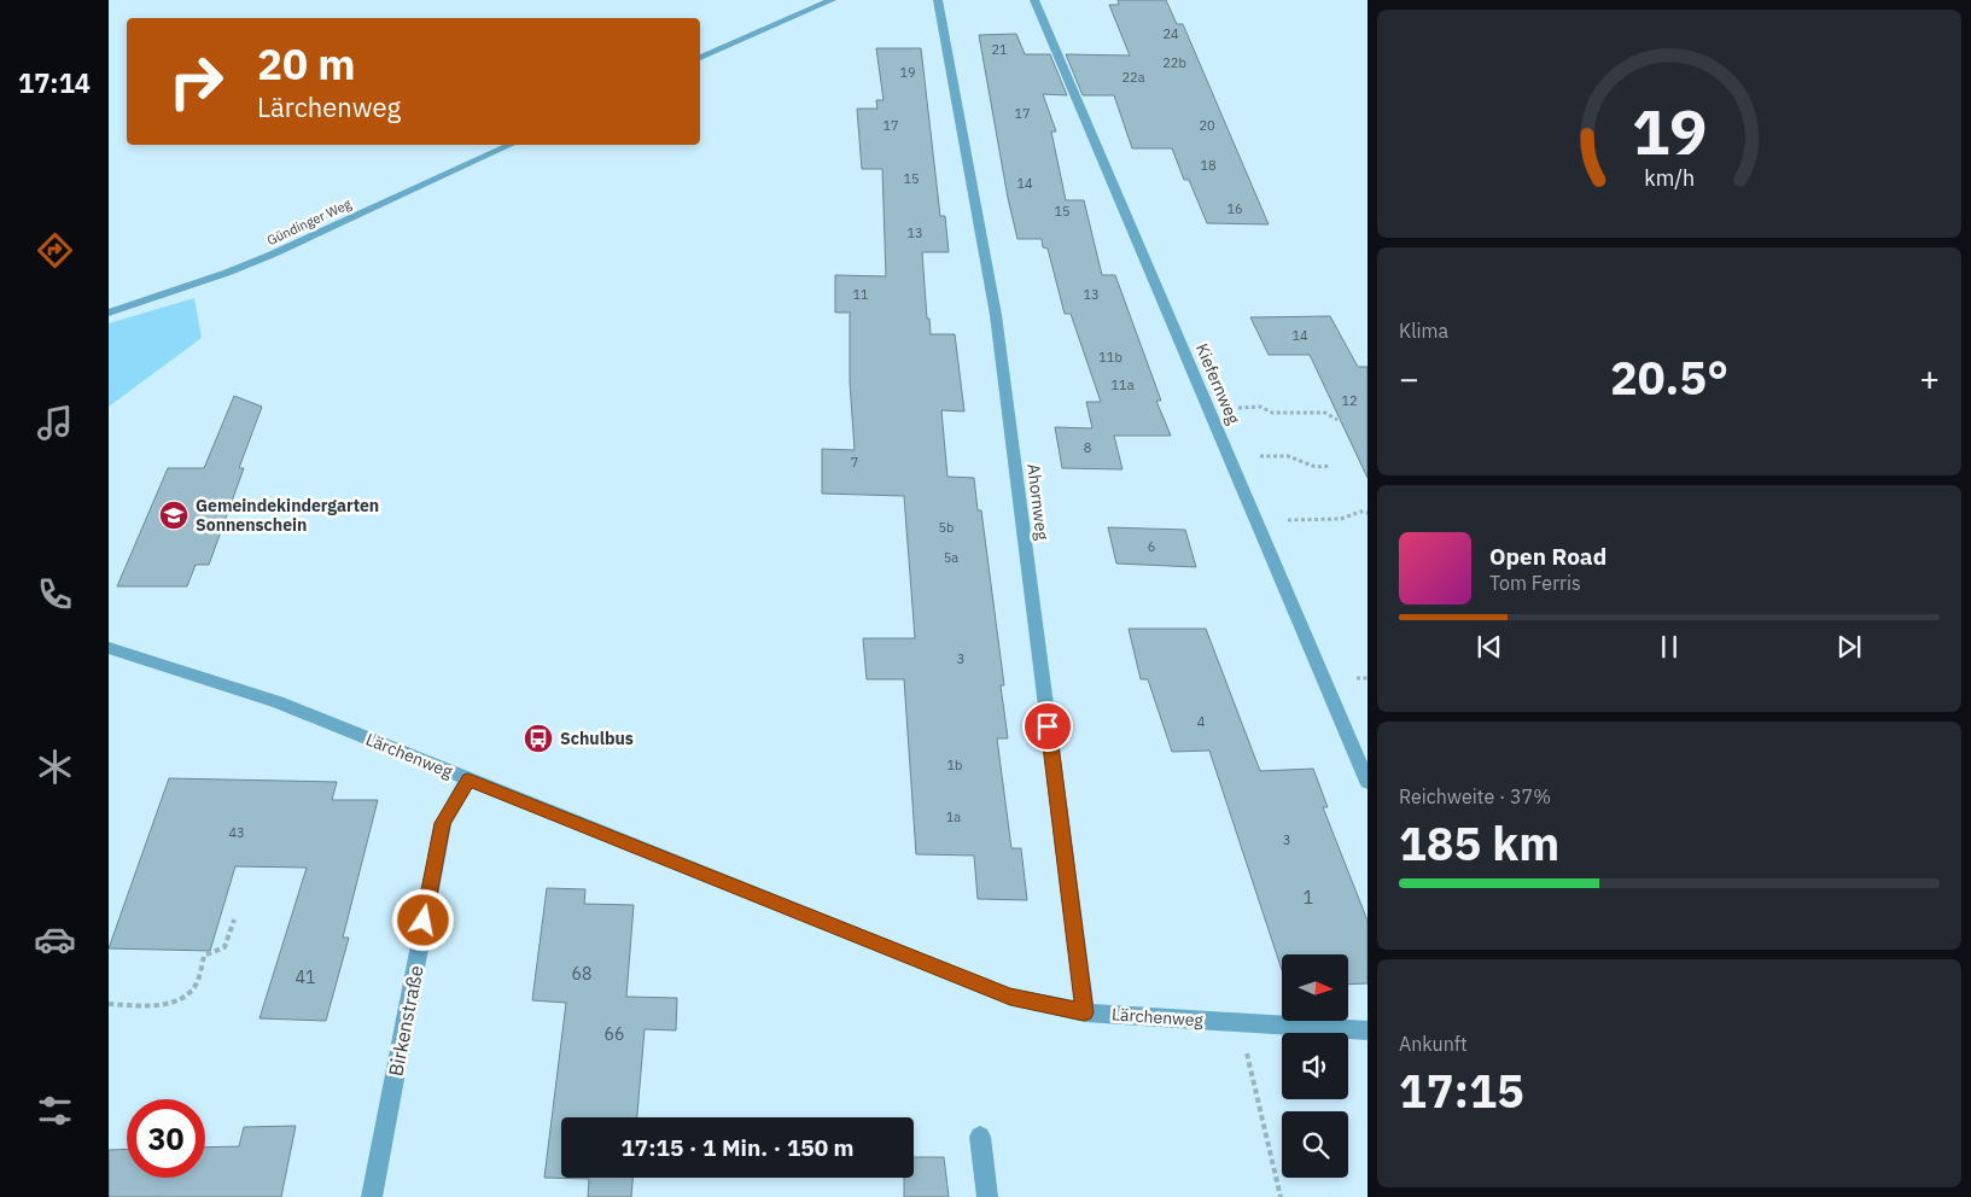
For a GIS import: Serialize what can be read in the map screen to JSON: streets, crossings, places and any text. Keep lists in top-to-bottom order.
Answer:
{
  "streets": {
    "street": [
      "Gündinger Weg",
      "Kiefernweg",
      "Ahornweg",
      "Lärchenweg",
      "Birkenstraße"
    ]
  },
  "crossings": [
    ["Ahornweg", "Lärchenweg"],
    ["Lärchenweg", "Birkenstraße"]
  ],
  "places": {
    "school or university": ["Gemeindekindergarten Sonnenschein"],
    "bus stop": ["Schulbus"]
  },
  "house_numbers": [
    "24",
    "21",
    "22b",
    "19",
    "22a",
    "17",
    "17",
    "20",
    "18",
    "15",
    "14",
    "16",
    "15",
    "13",
    "11",
    "13",
    "14",
    "11b",
    "11a",
    "12",
    "8",
    "7",
    "5b",
    "6",
    "5a",
    "3",
    "4",
    "1b",
    "1a",
    "43",
    "3",
    "1",
    "68",
    "41",
    "66"
  ],
  "north": "right",
  "page": {
    "tabs": "17:14",
    "turn": ["20 m", "Lärchenweg"],
    "tile": [
      "Klima",
      ["Reichweite · 37%", "185 km"],
      ["Ankunft", "17:15"]
    ],
    "heat": ["−", "20.5°", "+"],
    "song": ["Open Road", "Tom Ferris"],
    "limit": "30",
    "trip": "17:15 · 1 Min. · 150 m",
    "gauge": ["19", "km/h"]
  }
}
